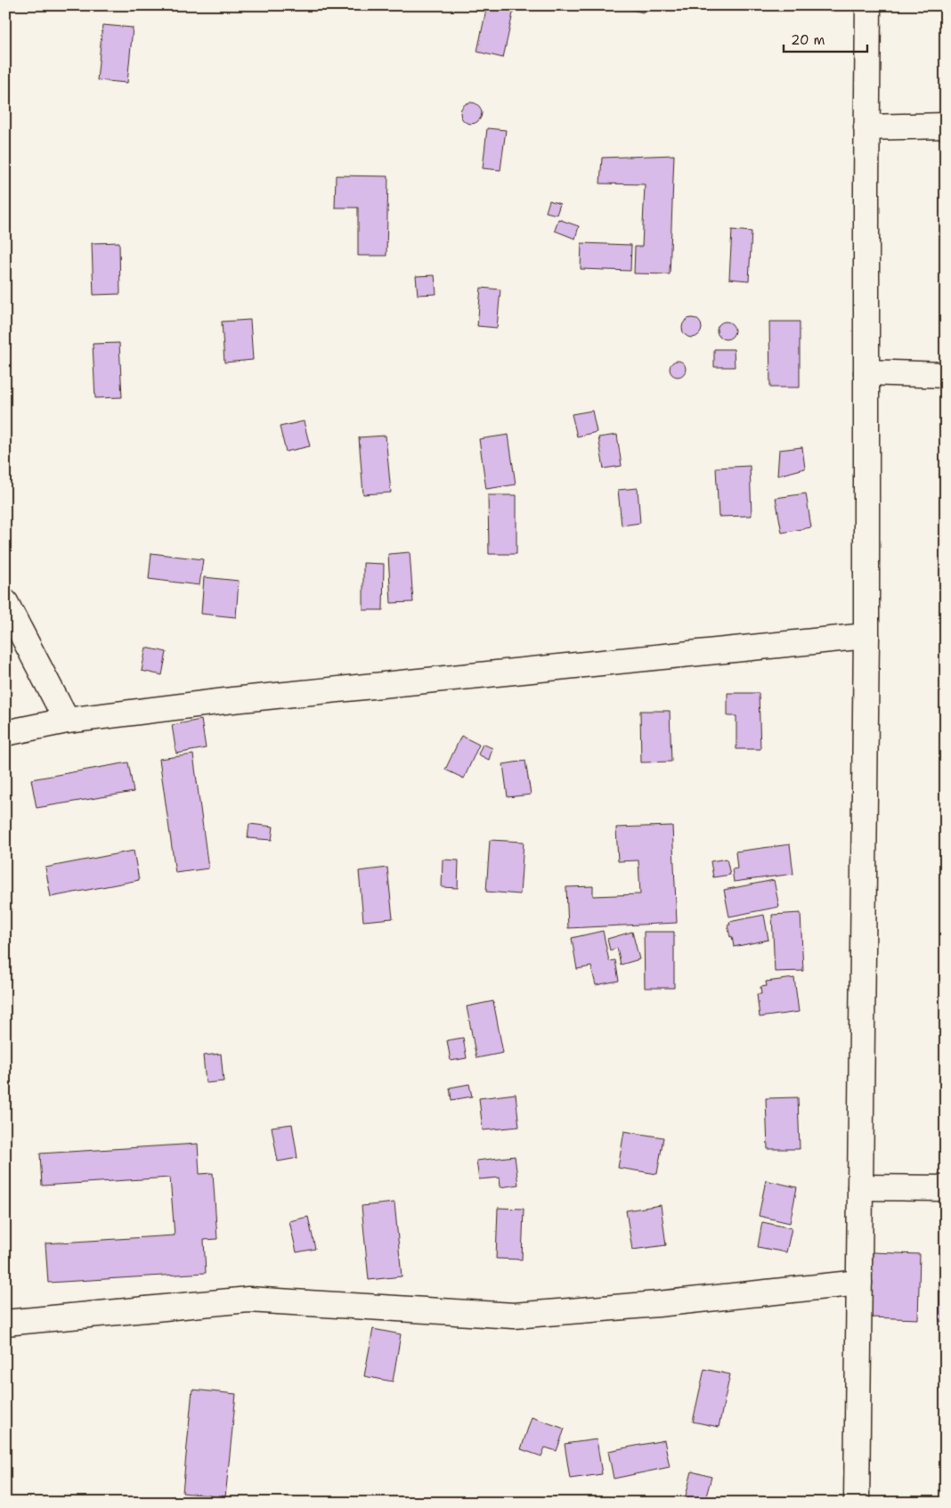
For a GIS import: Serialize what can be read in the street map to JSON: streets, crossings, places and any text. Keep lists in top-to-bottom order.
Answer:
{
  "scale_bar": "20 m"
}
